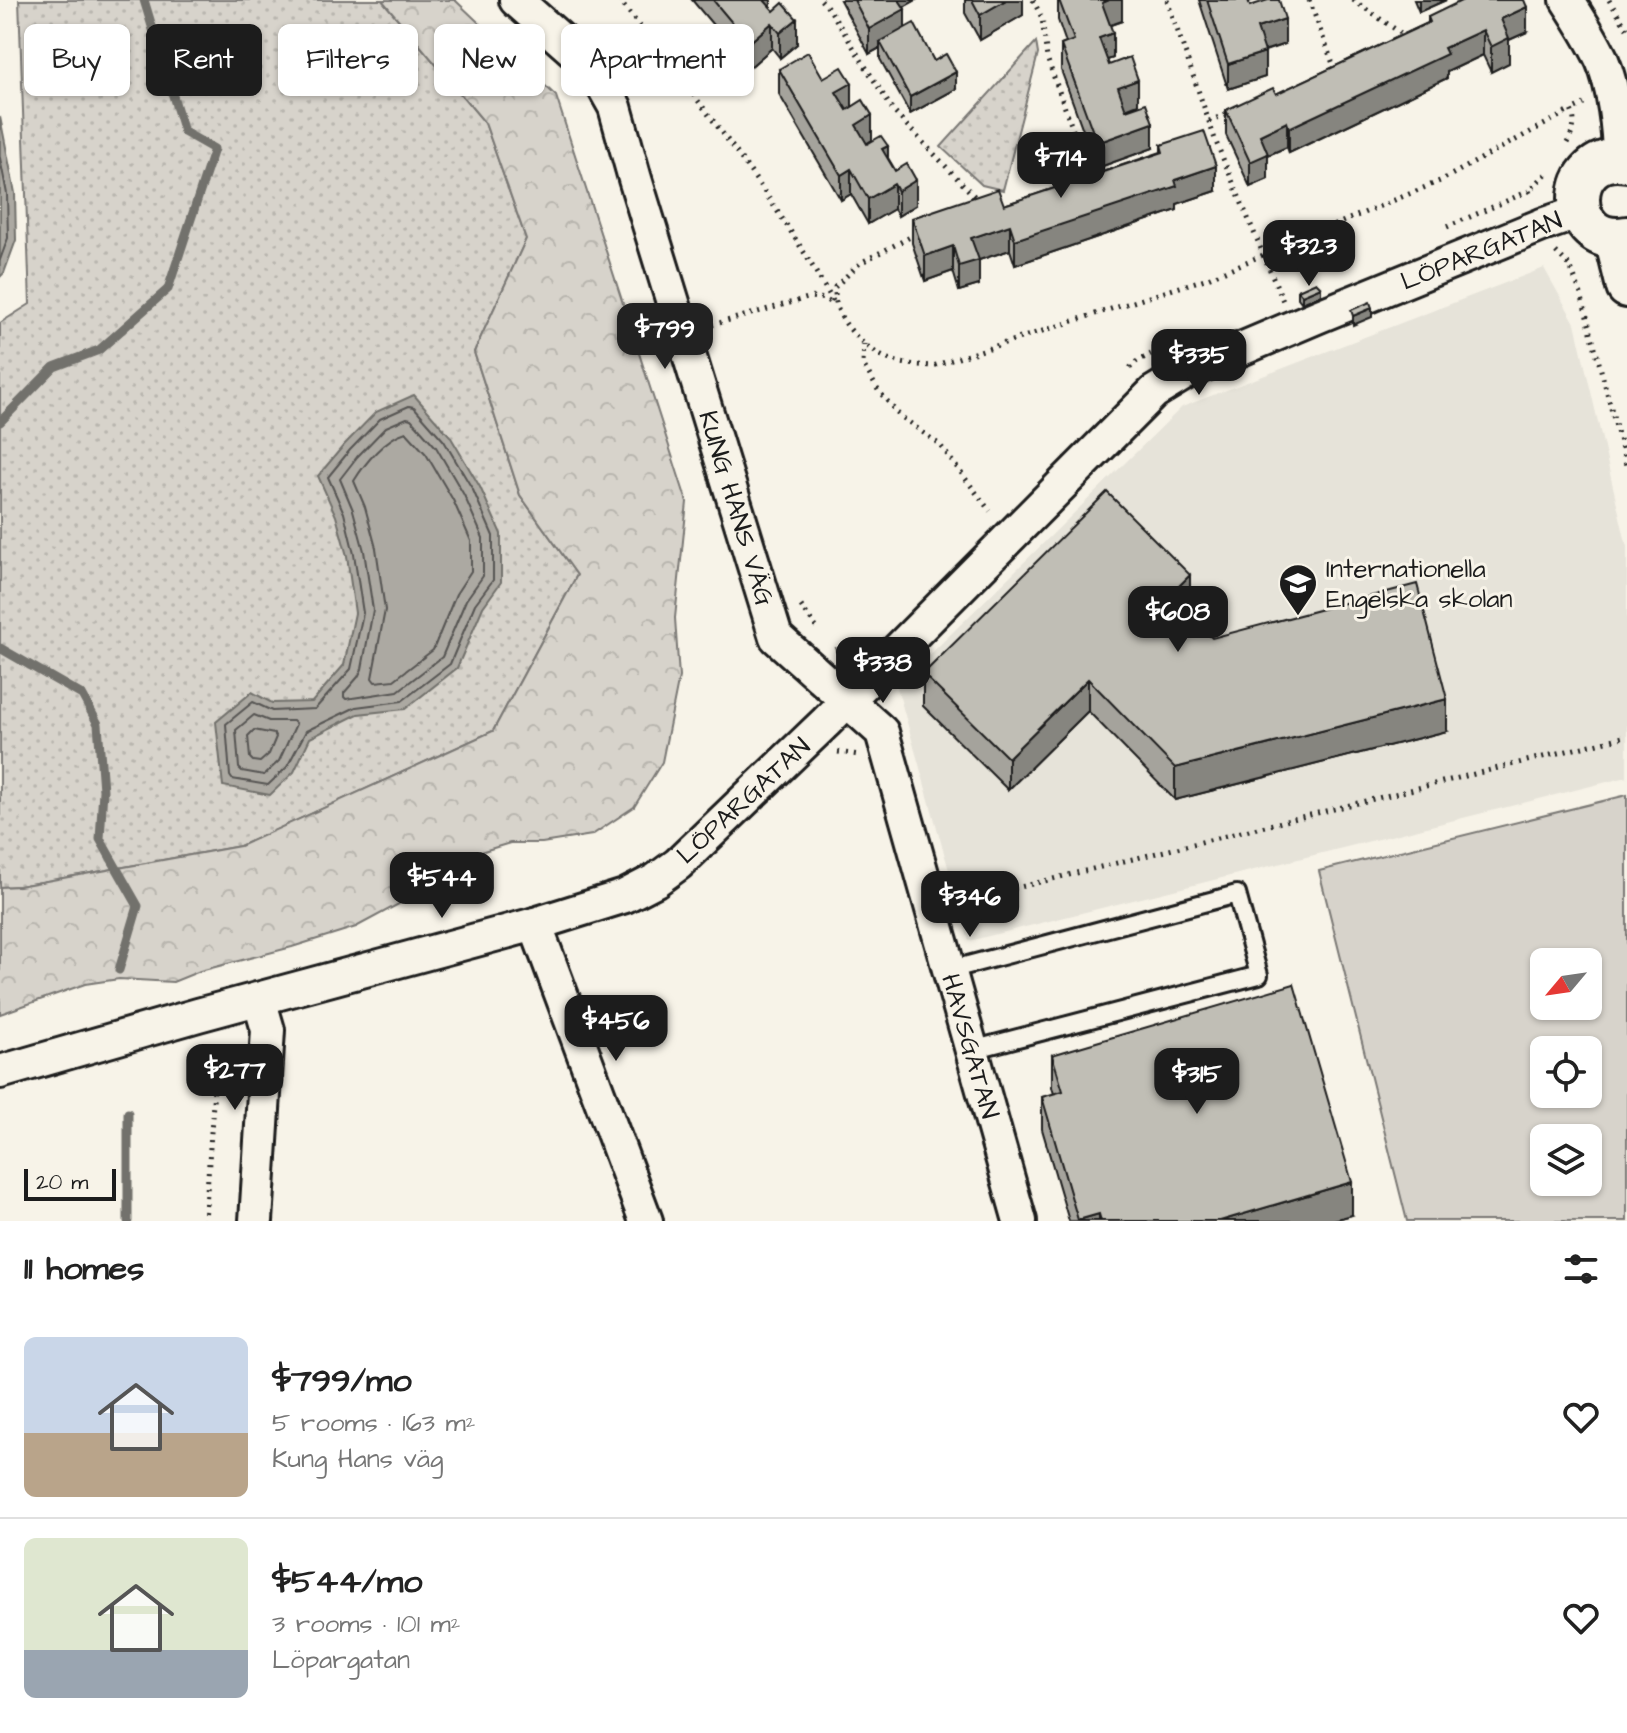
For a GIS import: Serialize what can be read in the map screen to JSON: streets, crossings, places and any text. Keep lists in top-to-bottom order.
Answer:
{
  "streets": {
    "street": ["LÖPARGATAN", "KUNG HANS VÄG", "HAVSGATAN"]
  },
  "crossings": [
    ["LÖPARGATAN", "KUNG HANS VÄG"],
    ["LÖPARGATAN", "HAVSGATAN"],
    ["KUNG HANS VÄG", "HAVSGATAN"]
  ],
  "places": {
    "school or university": ["Internationella Engelska skolan"]
  },
  "scale_bar": "20 m",
  "north": "bottom left",
  "page": {
    "chip": [
      "Buy",
      "Rent",
      "Filters",
      "New",
      "Apartment"
    ],
    "price": [
      "$714",
      "$323",
      "$799",
      "$335",
      "$608",
      "$338",
      "$544",
      "$346",
      "$456",
      "$277",
      "$315"
    ],
    "scale": "20 m",
    "heading": "11 homes",
    "list": [
      {
        "name": "$799/mo",
        "note": "5 rooms · 163 m² · Kung Hans väg"
      },
      {
        "name": "$544/mo",
        "note": "3 rooms · 101 m² · Löpargatan"
      }
    ]
  }
}
